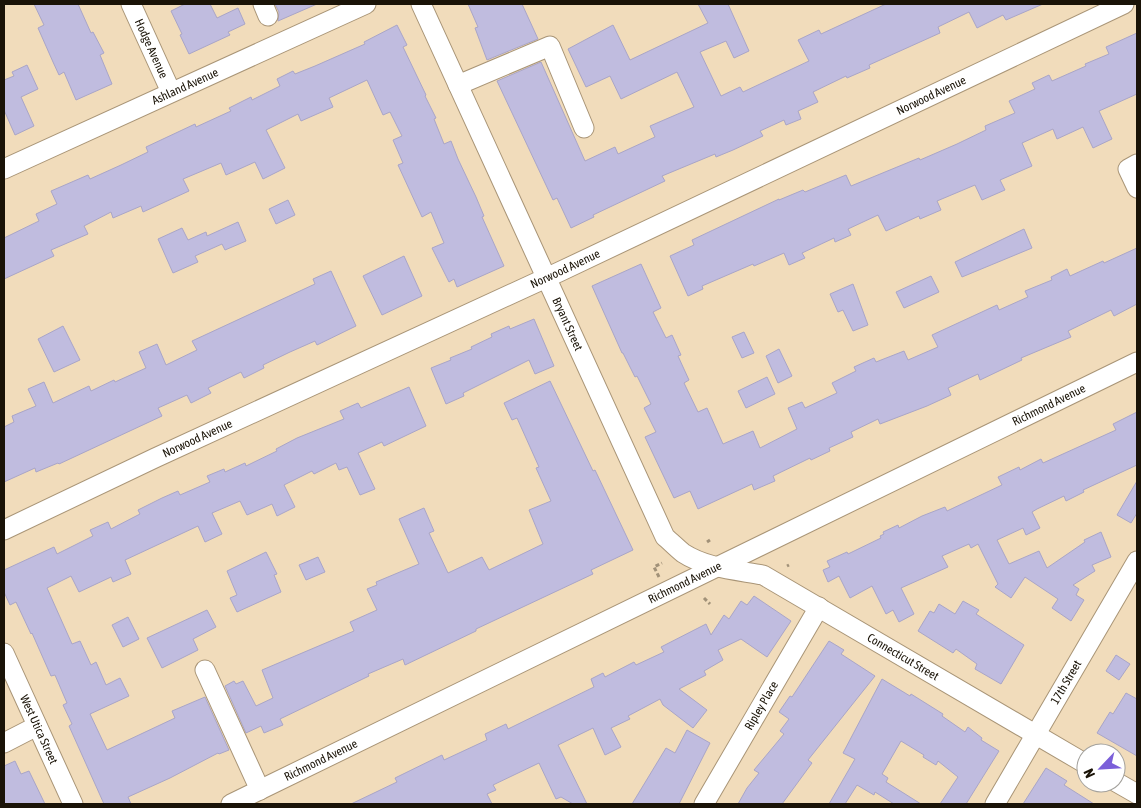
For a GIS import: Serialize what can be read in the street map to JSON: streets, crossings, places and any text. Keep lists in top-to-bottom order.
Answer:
{
  "streets": {
    "street": [
      "Hodge Avenue",
      "Ashland Avenue",
      "Norwood Avenue",
      "Bryant Street",
      "Richmond Avenue",
      "Connecticut Street",
      "17th Street",
      "Ripley Place",
      "West Utica Street"
    ]
  },
  "crossings": [
    ["Hodge Avenue", "Ashland Avenue"],
    ["Norwood Avenue", "Bryant Street"],
    ["Bryant Street", "Richmond Avenue"],
    ["Bryant Street", "Connecticut Street"],
    ["Richmond Avenue", "Connecticut Street"],
    ["Connecticut Street", "17th Street"],
    ["Connecticut Street", "Ripley Place"]
  ],
  "north": "bottom left"
}
